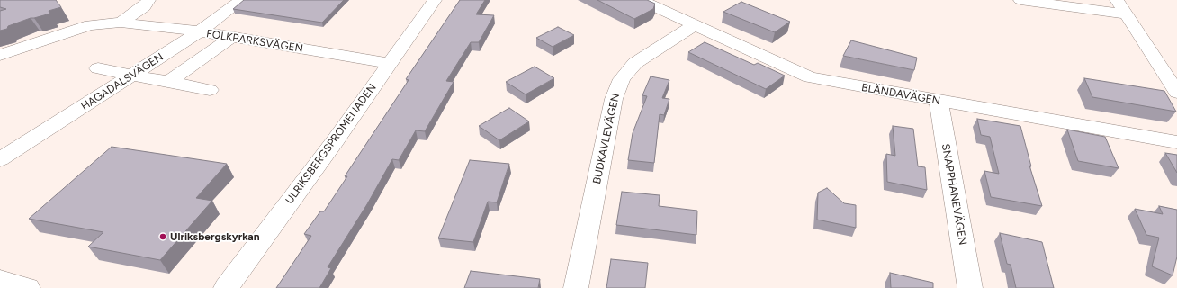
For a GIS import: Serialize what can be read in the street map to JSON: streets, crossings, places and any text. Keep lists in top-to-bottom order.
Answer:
{
  "streets": {
    "street": [
      "FOLKPARKSVÄGEN",
      "HAGADALSVÄGEN",
      "BLÄNDAVÄGEN",
      "BUDKAVLEVÄGEN",
      "ULRIKSBERGSPROMENADEN",
      "SNAPPHANEVÄGEN"
    ]
  },
  "crossings": [
    ["FOLKPARKSVÄGEN", "HAGADALSVÄGEN"],
    ["FOLKPARKSVÄGEN", "ULRIKSBERGSPROMENADEN"],
    ["BLÄNDAVÄGEN", "BUDKAVLEVÄGEN"],
    ["BLÄNDAVÄGEN", "SNAPPHANEVÄGEN"]
  ],
  "places": ["Ulriksbergskyrkan"]
}
